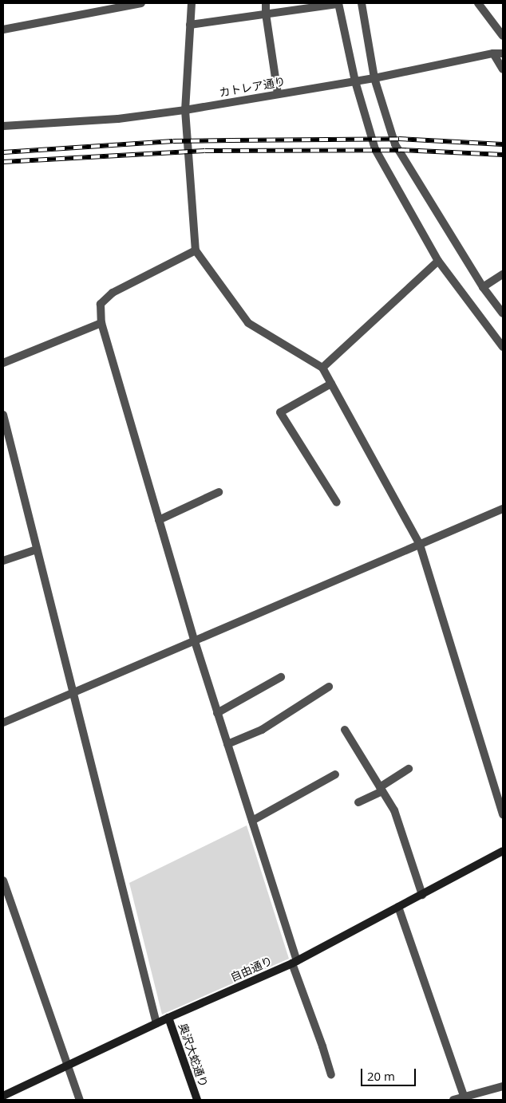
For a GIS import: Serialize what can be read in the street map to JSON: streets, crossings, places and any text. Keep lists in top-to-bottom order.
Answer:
{
  "streets": {
    "main road": ["自由通り", "奥沢大蛇通り"],
    "street": ["カトレア通り"]
  },
  "crossings": [
    ["自由通り", "奥沢大蛇通り"]
  ],
  "scale_bar": "20 m"
}
